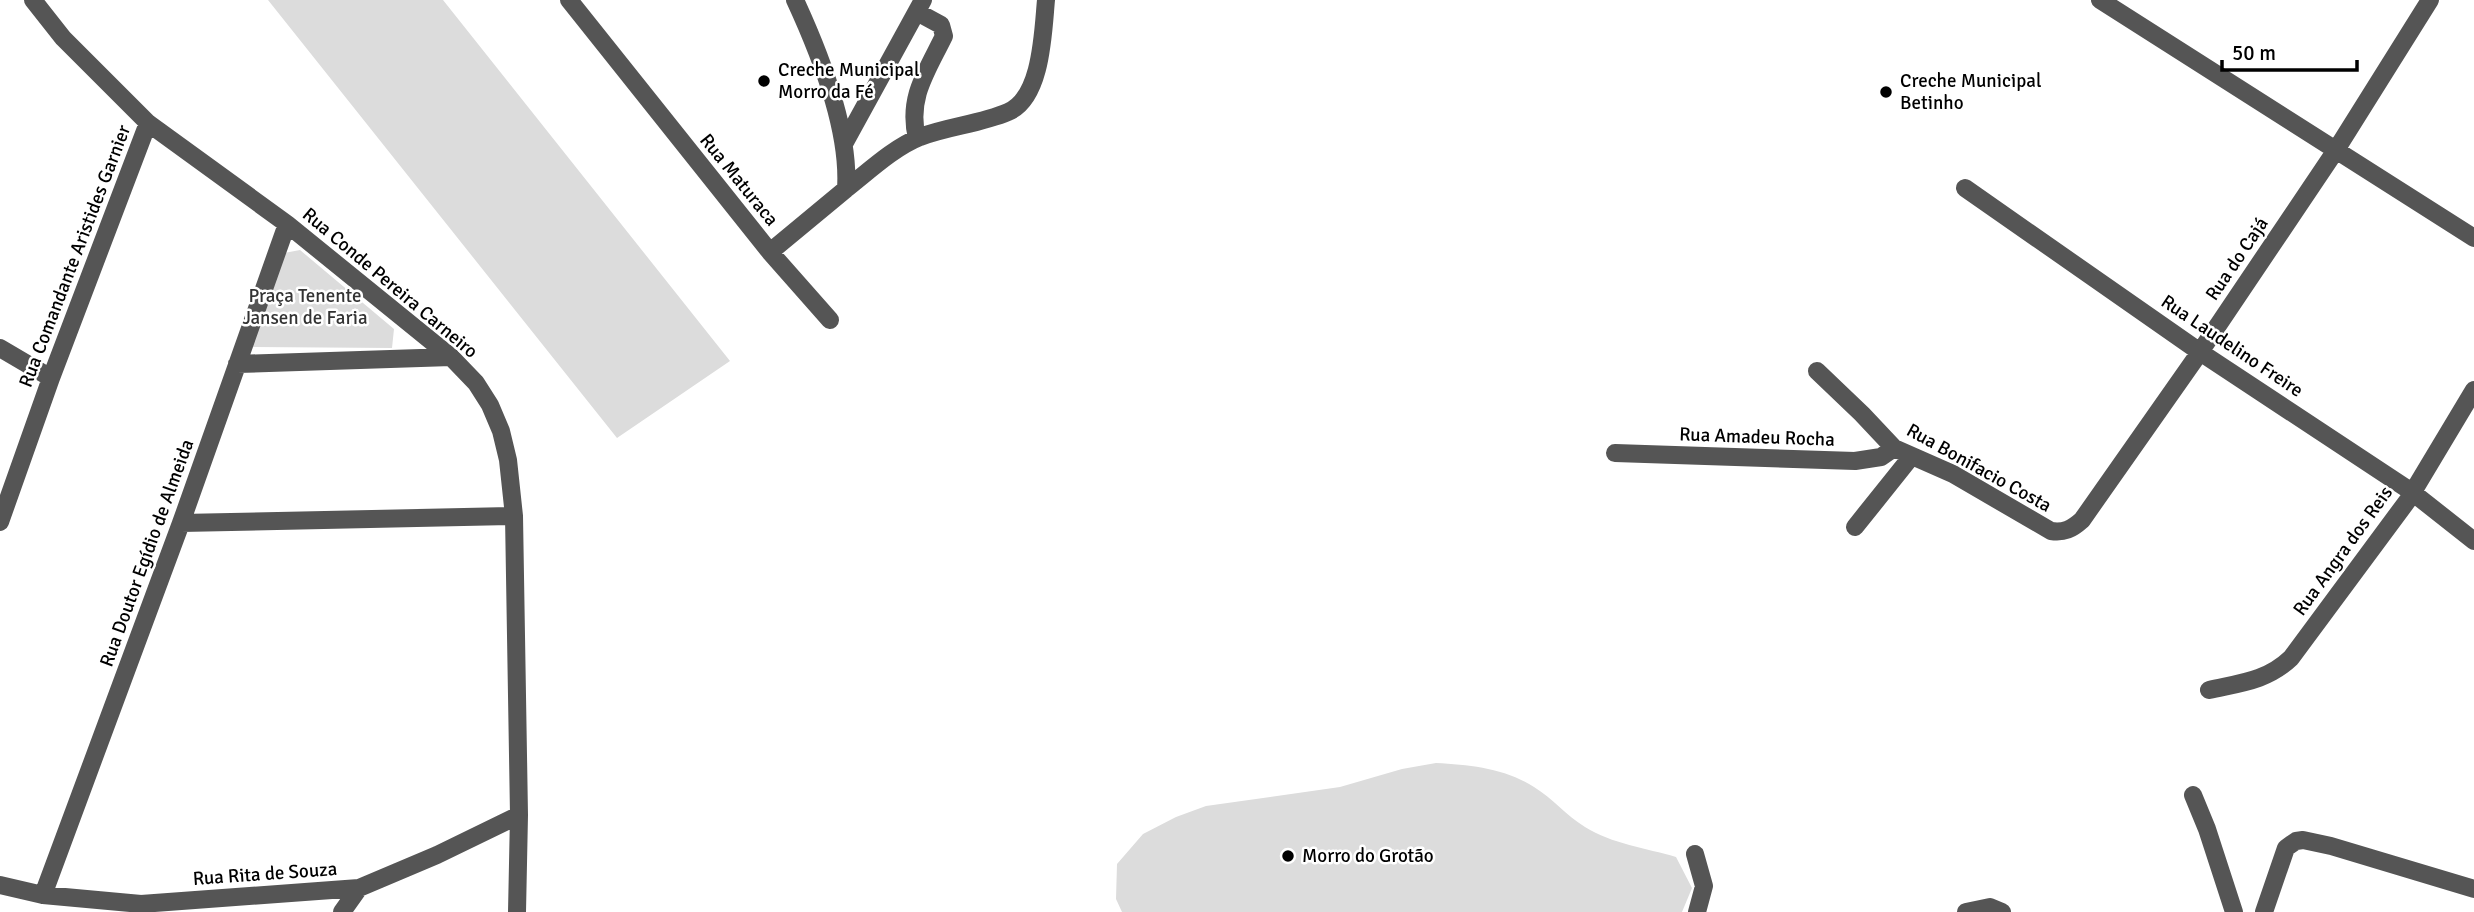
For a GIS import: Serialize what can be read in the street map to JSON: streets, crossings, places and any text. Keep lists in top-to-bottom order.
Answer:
{
  "streets": {
    "street": [
      "Rua Maturaca",
      "Rua Comandante Aristides Garnier",
      "Rua do Cajá",
      "Rua Conde Pereira Carneiro",
      "Rua Laudelino Freire",
      "Rua Amadeu Rocha",
      "Rua Bonifacio Costa",
      "Rua Angra dos Reis",
      "Rua Doutor Egídio de Almeida",
      "Rua Rita de Souza"
    ]
  },
  "crossings": [
    ["Rua Comandante Aristides Garnier", "Rua Conde Pereira Carneiro"],
    ["Rua do Cajá", "Rua Laudelino Freire"],
    ["Rua do Cajá", "Rua Bonifacio Costa"],
    ["Rua Conde Pereira Carneiro", "Rua Doutor Egídio de Almeida"],
    ["Rua Conde Pereira Carneiro", "Rua Rita de Souza"],
    ["Rua Laudelino Freire", "Rua Angra dos Reis"],
    ["Rua Amadeu Rocha", "Rua Bonifacio Costa"],
    ["Rua Doutor Egídio de Almeida", "Rua Rita de Souza"]
  ],
  "parks": ["Praça Tenente Jansen de Faria"],
  "places": ["Creche Municipal Morro da Fé", "Creche Municipal Betinho", "Morro do Grotão"],
  "scale_bar": "50 m"
}
